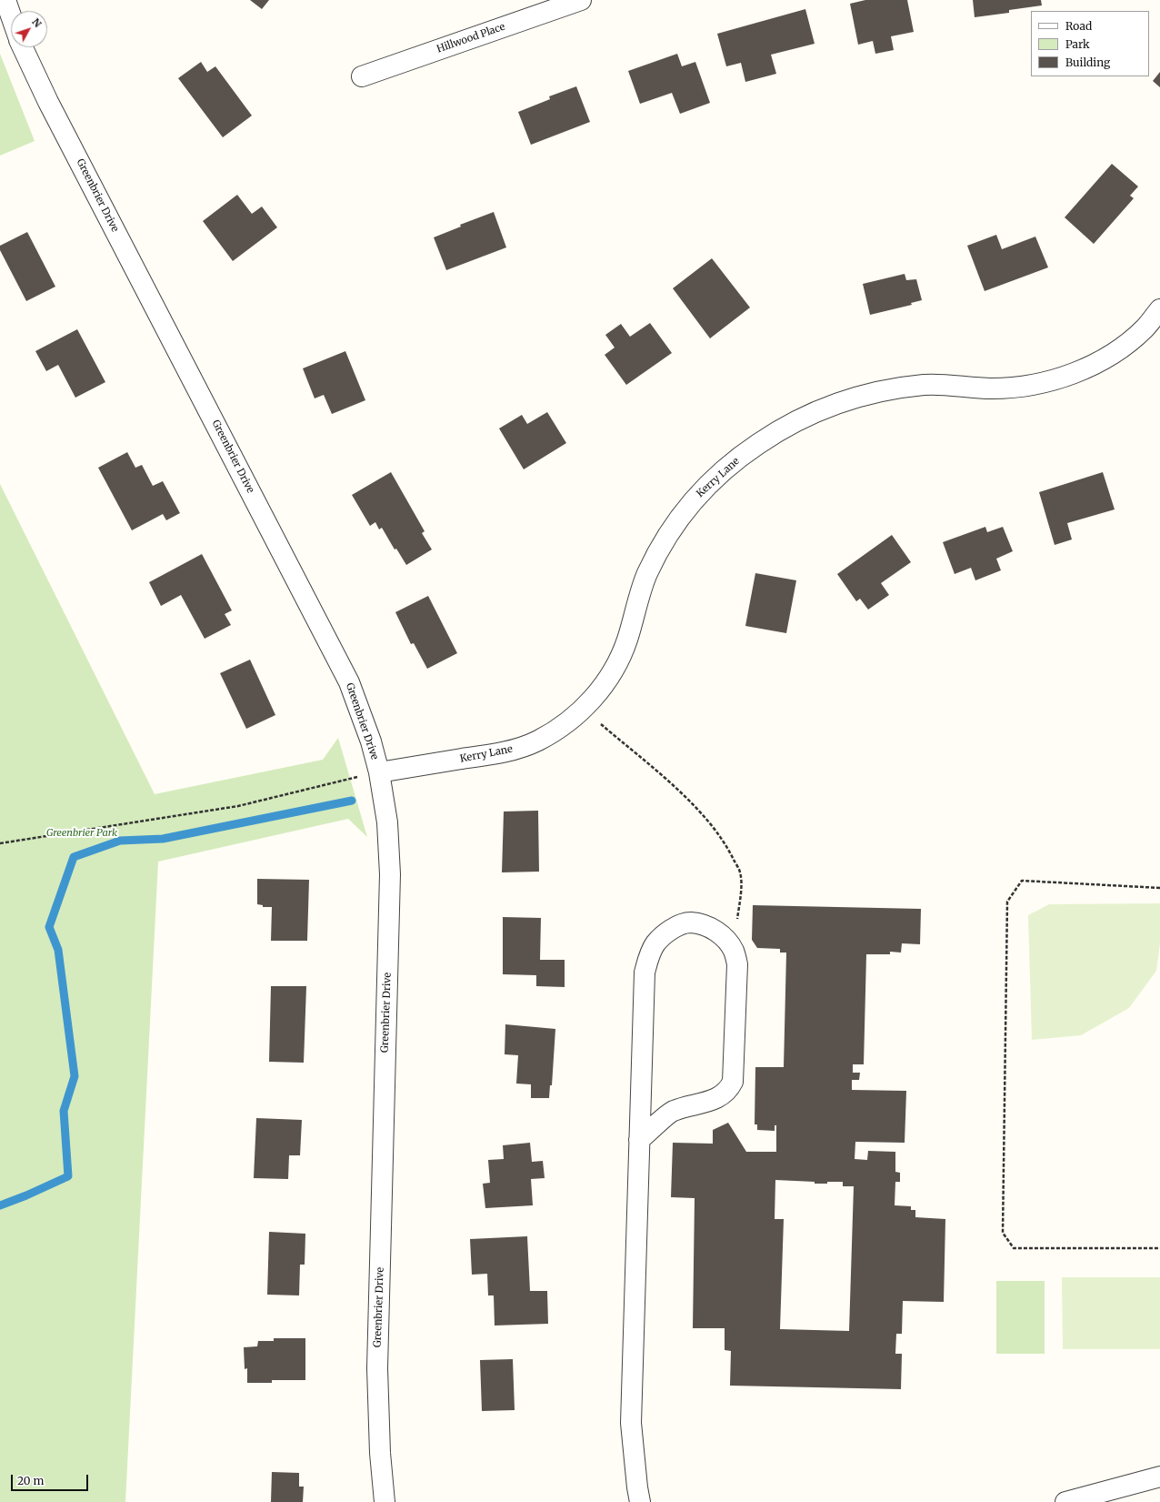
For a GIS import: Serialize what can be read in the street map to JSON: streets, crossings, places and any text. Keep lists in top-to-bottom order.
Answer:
{
  "streets": {
    "street": ["Hillwood Place", "Greenbrier Drive", "Kerry Lane"]
  },
  "crossings": [
    ["Greenbrier Drive", "Kerry Lane"]
  ],
  "parks": ["Greenbrier Park"],
  "legend": ["Road", "Park", "Building"],
  "scale_bar": "20 m",
  "north": "top right"
}
